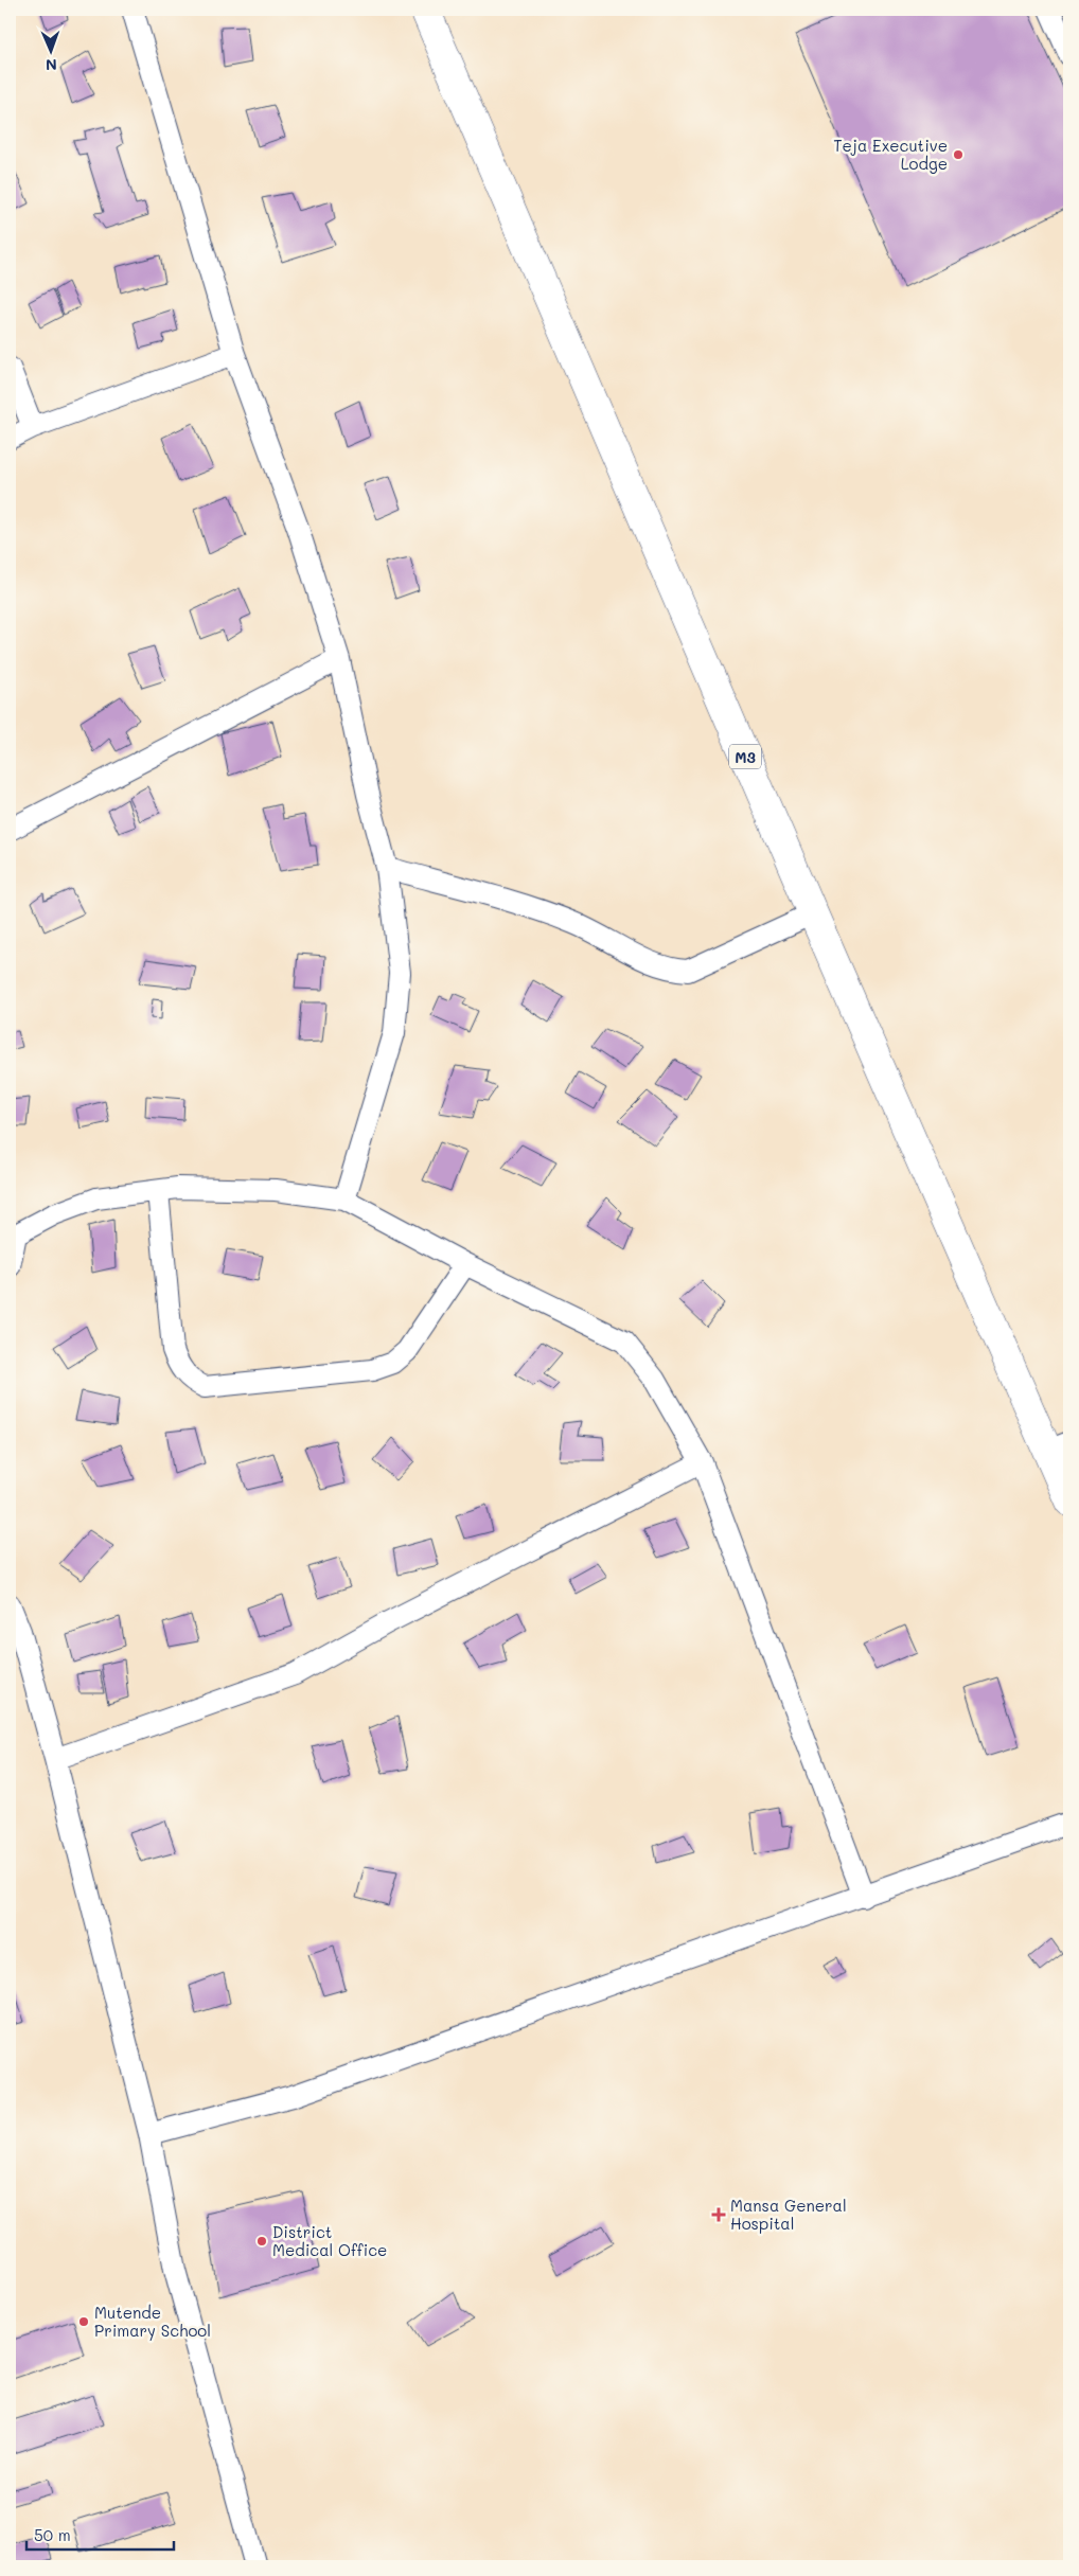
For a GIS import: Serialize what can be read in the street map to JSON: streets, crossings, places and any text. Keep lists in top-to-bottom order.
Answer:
{
  "streets": {
    "main road": ["M3"]
  },
  "places": {
    "other": ["Teja Executive Lodge", "District Medical Office", "Mutende Primary School"],
    "health": ["Mansa General Hospital"]
  },
  "scale_bar": "50 m",
  "north": "bottom"
}
